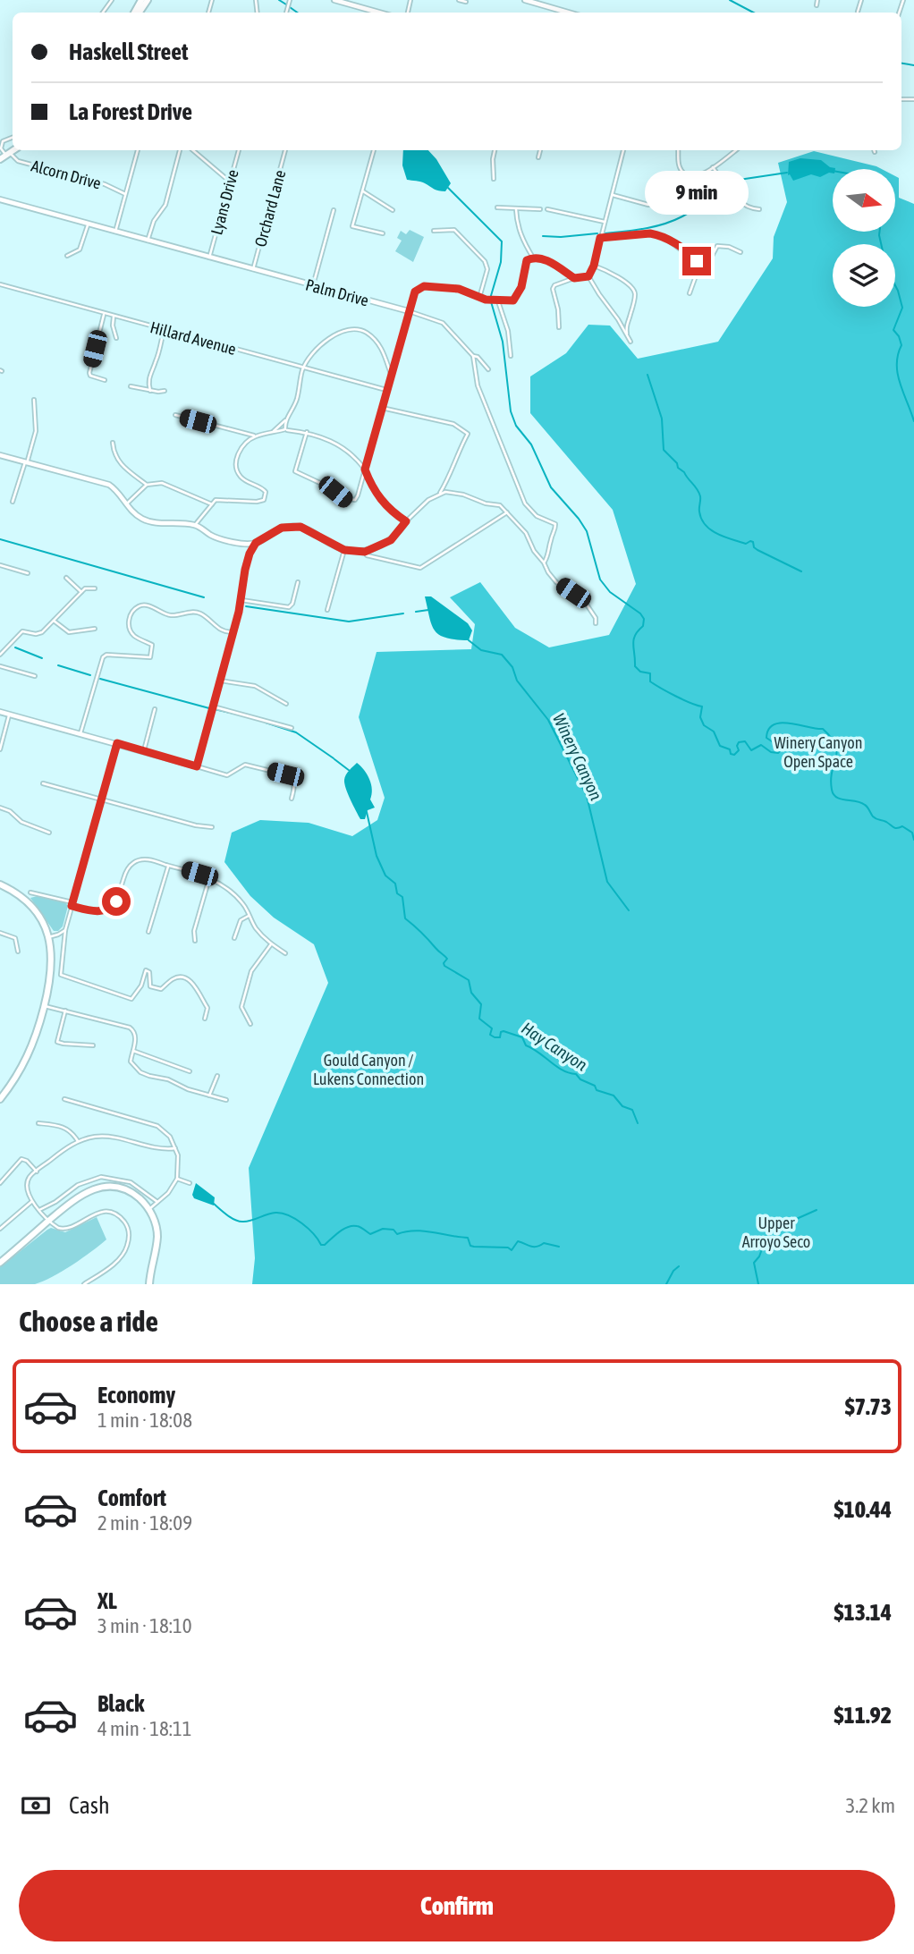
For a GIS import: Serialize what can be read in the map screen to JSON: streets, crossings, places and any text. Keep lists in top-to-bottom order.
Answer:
{
  "streets": {
    "street": [
      "Alcorn Drive",
      "Lyans Drive",
      "Orchard Lane",
      "Palm Drive",
      "Hillard Avenue"
    ]
  },
  "crossings": [
    ["Lyans Drive", "Palm Drive"],
    ["Orchard Lane", "Palm Drive"]
  ],
  "water": ["Winery Canyon", "Hay Canyon"],
  "parks": ["Winery Canyon Open Space", "Gould Canyon / Lukens Connection", "Upper Arroyo Seco"],
  "north": "right",
  "page": {
    "banner": ["Haskell Street", "La Forest Drive"],
    "bubble": "9 min",
    "heading": "Choose a ride",
    "list": [
      {
        "name": "Economy",
        "note": "1 min · 18:08",
        "value": "$7.73"
      },
      {
        "name": "Comfort",
        "note": "2 min · 18:09",
        "value": "$10.44"
      },
      {
        "name": "XL",
        "note": "3 min · 18:10",
        "value": "$13.14"
      },
      {
        "name": "Black",
        "note": "4 min · 18:11",
        "value": "$11.92"
      }
    ],
    "pay": ["Cash", "3.2 km"],
    "buttons": "Confirm"
  }
}
